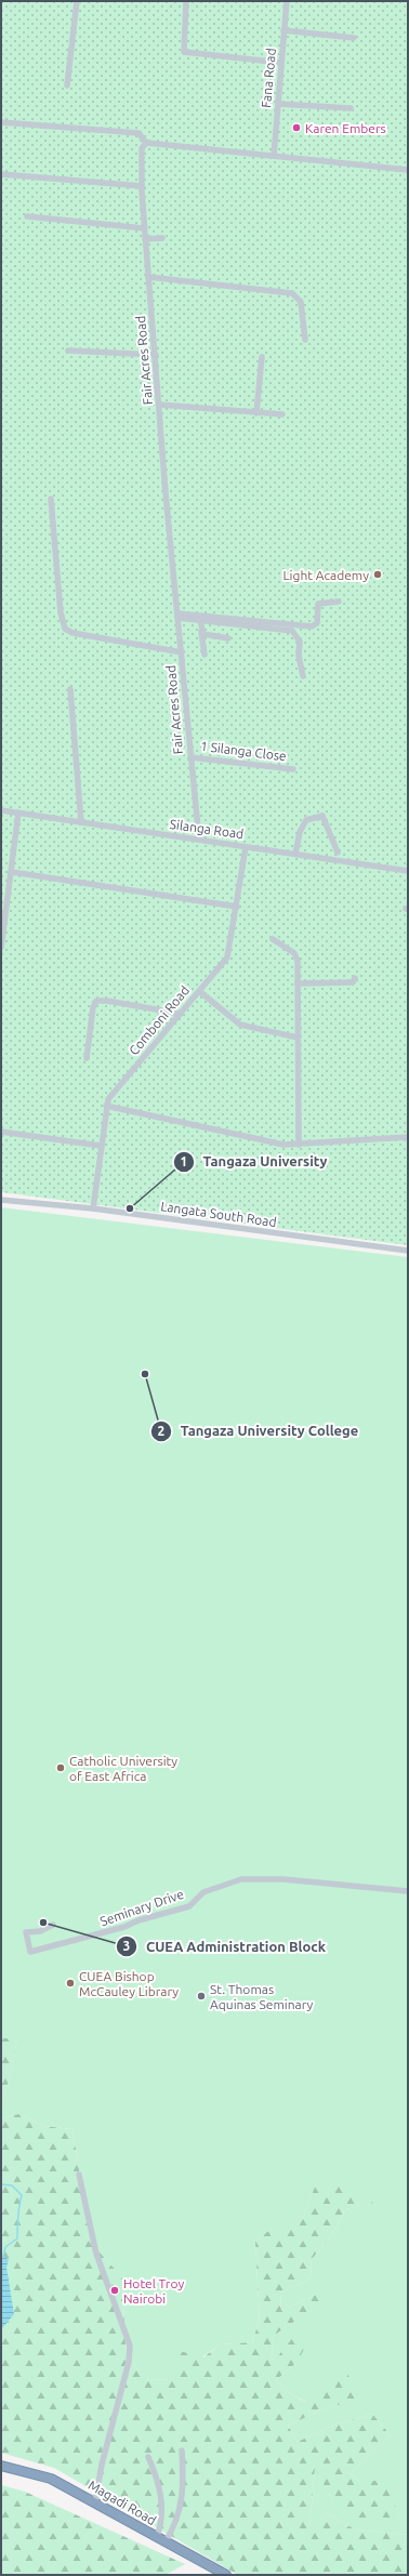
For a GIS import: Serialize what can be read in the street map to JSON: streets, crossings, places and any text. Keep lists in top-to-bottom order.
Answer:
{
  "streets": {
    "highway": ["Magadi Road"],
    "street": [
      "Fana Road",
      "Fair Acres Road",
      "1 Silanga Close",
      "Silanga Road",
      "Comboni Road",
      "Langata South Road",
      "Seminary Drive"
    ]
  },
  "crossings": [
    ["Fair Acres Road", "1 Silanga Close"],
    ["Fair Acres Road", "Silanga Road"],
    ["Silanga Road", "Comboni Road"],
    ["Comboni Road", "Langata South Road"]
  ],
  "places": [
    "Karen Embers",
    "Light Academy",
    "Tangaza University",
    "Tangaza University College",
    "Catholic University of East Africa",
    "CUEA Administration Block",
    "CUEA Bishop McCauley Library",
    "St. Thomas Aquinas Seminary",
    "Hotel Troy Nairobi"
  ]
}
